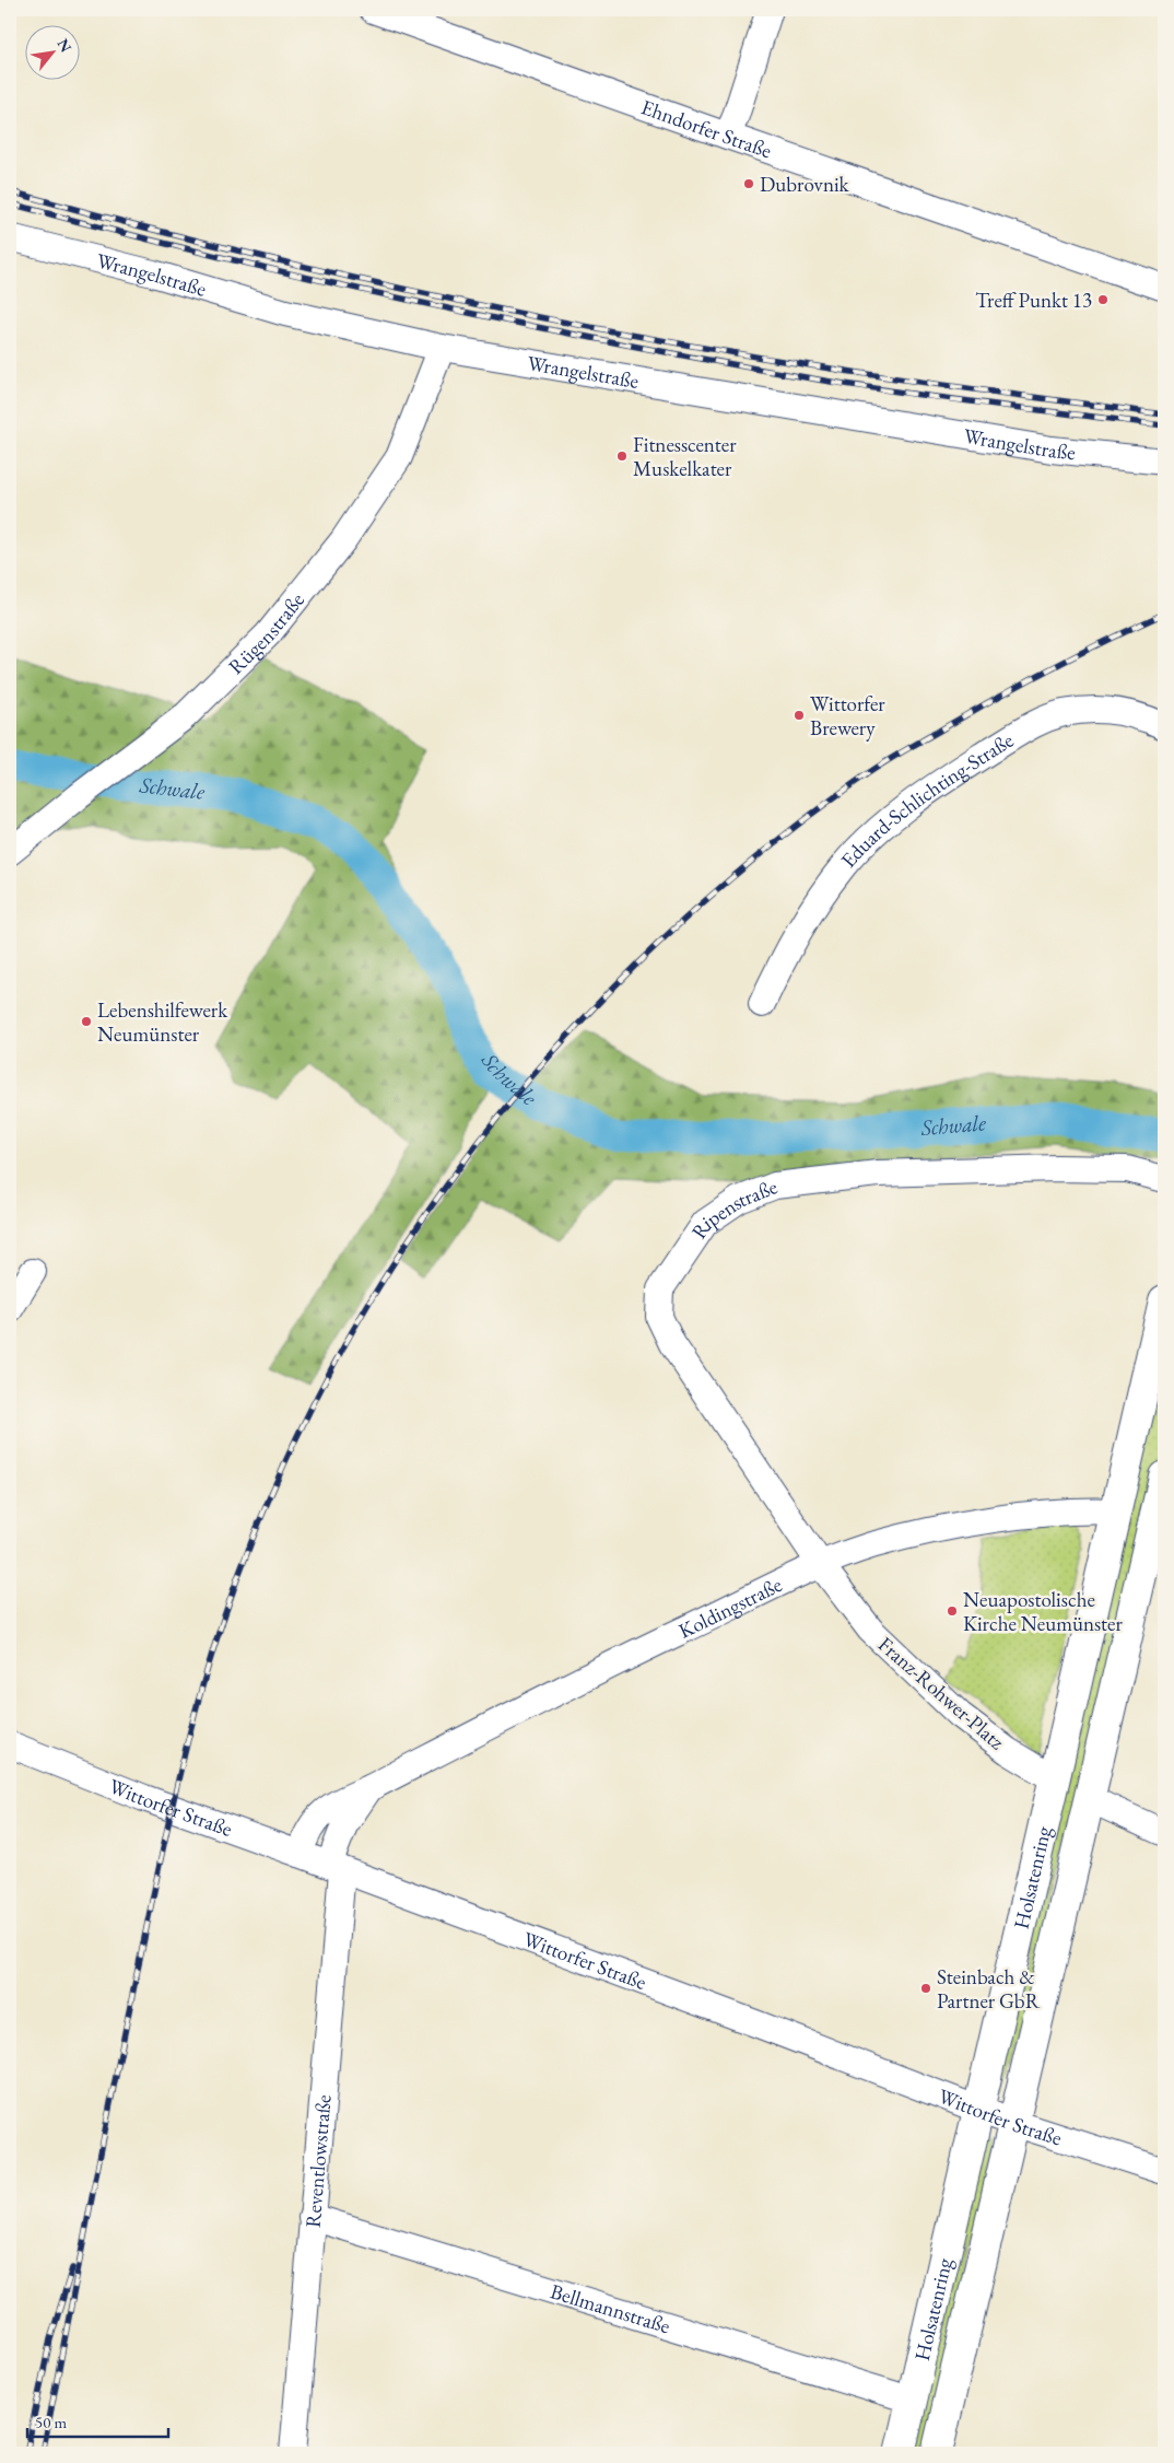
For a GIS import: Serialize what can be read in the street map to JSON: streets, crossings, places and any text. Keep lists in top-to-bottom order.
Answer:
{
  "streets": {
    "main road": ["Holsatenring"],
    "street": [
      "Ehndorfer Straße",
      "Wrangelstraße",
      "Rügenstraße",
      "Eduard-Schlichting-Straße",
      "Ripenstraße",
      "Koldingstraße",
      "Franz-Rohwer-Platz",
      "Wittorfer Straße",
      "Reventlowstraße",
      "Bellmannstraße"
    ]
  },
  "crossings": [
    ["Wrangelstraße", "Rügenstraße"],
    ["Ripenstraße", "Koldingstraße"],
    ["Ripenstraße", "Franz-Rohwer-Platz"],
    ["Koldingstraße", "Franz-Rohwer-Platz"],
    ["Koldingstraße", "Wittorfer Straße"],
    ["Koldingstraße", "Holsatenring"],
    ["Koldingstraße", "Reventlowstraße"],
    ["Franz-Rohwer-Platz", "Holsatenring"],
    ["Wittorfer Straße", "Holsatenring"],
    ["Wittorfer Straße", "Reventlowstraße"],
    ["Holsatenring", "Bellmannstraße"],
    ["Reventlowstraße", "Bellmannstraße"]
  ],
  "water": ["Schwale"],
  "places": [
    "Dubrovnik",
    "Treff Punkt 13",
    "Fitnesscenter Muskelkater",
    "Wittorfer Brewery",
    "Lebenshilfewerk Neumünster",
    "Neuapostolische Kirche Neumünster",
    "Steinbach & Partner GbR"
  ],
  "scale_bar": "50 m",
  "north": "top right"
}
